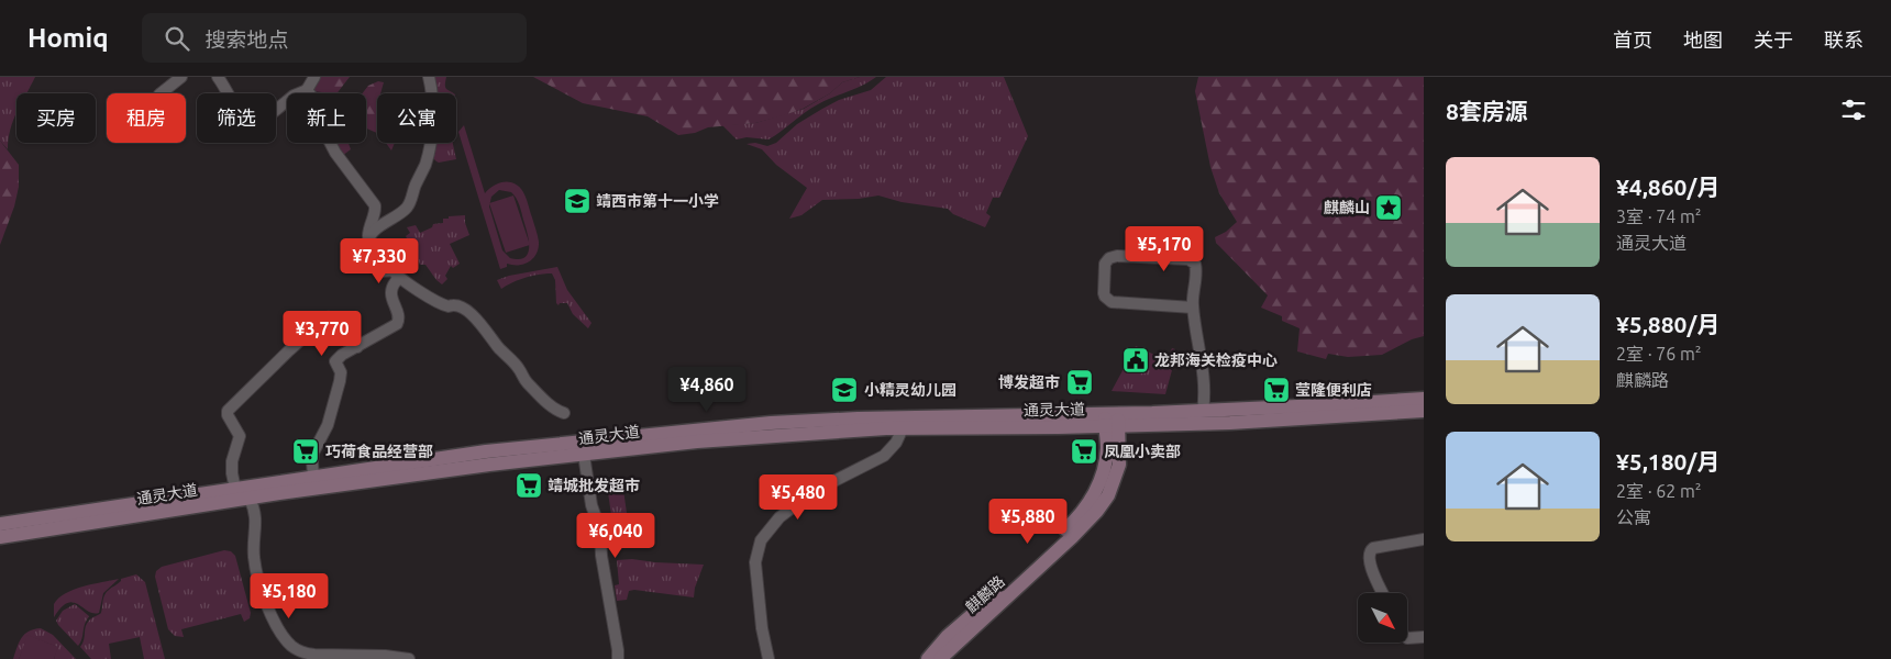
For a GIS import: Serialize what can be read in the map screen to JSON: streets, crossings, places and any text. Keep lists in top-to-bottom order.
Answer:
{
  "streets": {
    "main road": ["通灵大道", "麒麟路"]
  },
  "crossings": [
    ["通灵大道", "麒麟路"]
  ],
  "places": {
    "school or university": ["靖西市第十一小学", "小精灵幼儿园"],
    "place": ["麒麟山"],
    "public building": ["龙邦海关检疫中心"],
    "supermarket": [
      "博发超市",
      "莹隆便利店",
      "巧荷食品经营部",
      "凤凰小卖部",
      "靖城批发超市"
    ]
  },
  "north": "bottom right",
  "page": {
    "header": "Homiq",
    "search": "搜索地点",
    "nav": [
      "首页",
      "地图",
      "关于",
      "联系"
    ],
    "heading": "8套房源",
    "chip": [
      "买房",
      "租房",
      "筛选",
      "新上",
      "公寓"
    ],
    "list": [
      {
        "name": "¥4,860/月",
        "note": "3室 · 74 m² · 通灵大道"
      },
      {
        "name": "¥5,880/月",
        "note": "2室 · 76 m² · 麒麟路"
      },
      {
        "name": "¥5,180/月",
        "note": "2室 · 62 m² · 公寓"
      }
    ],
    "price": [
      "¥5,170",
      "¥7,330",
      "¥3,770",
      "¥4,860",
      "¥5,480",
      "¥5,880",
      "¥6,040",
      "¥5,180"
    ]
  }
}
